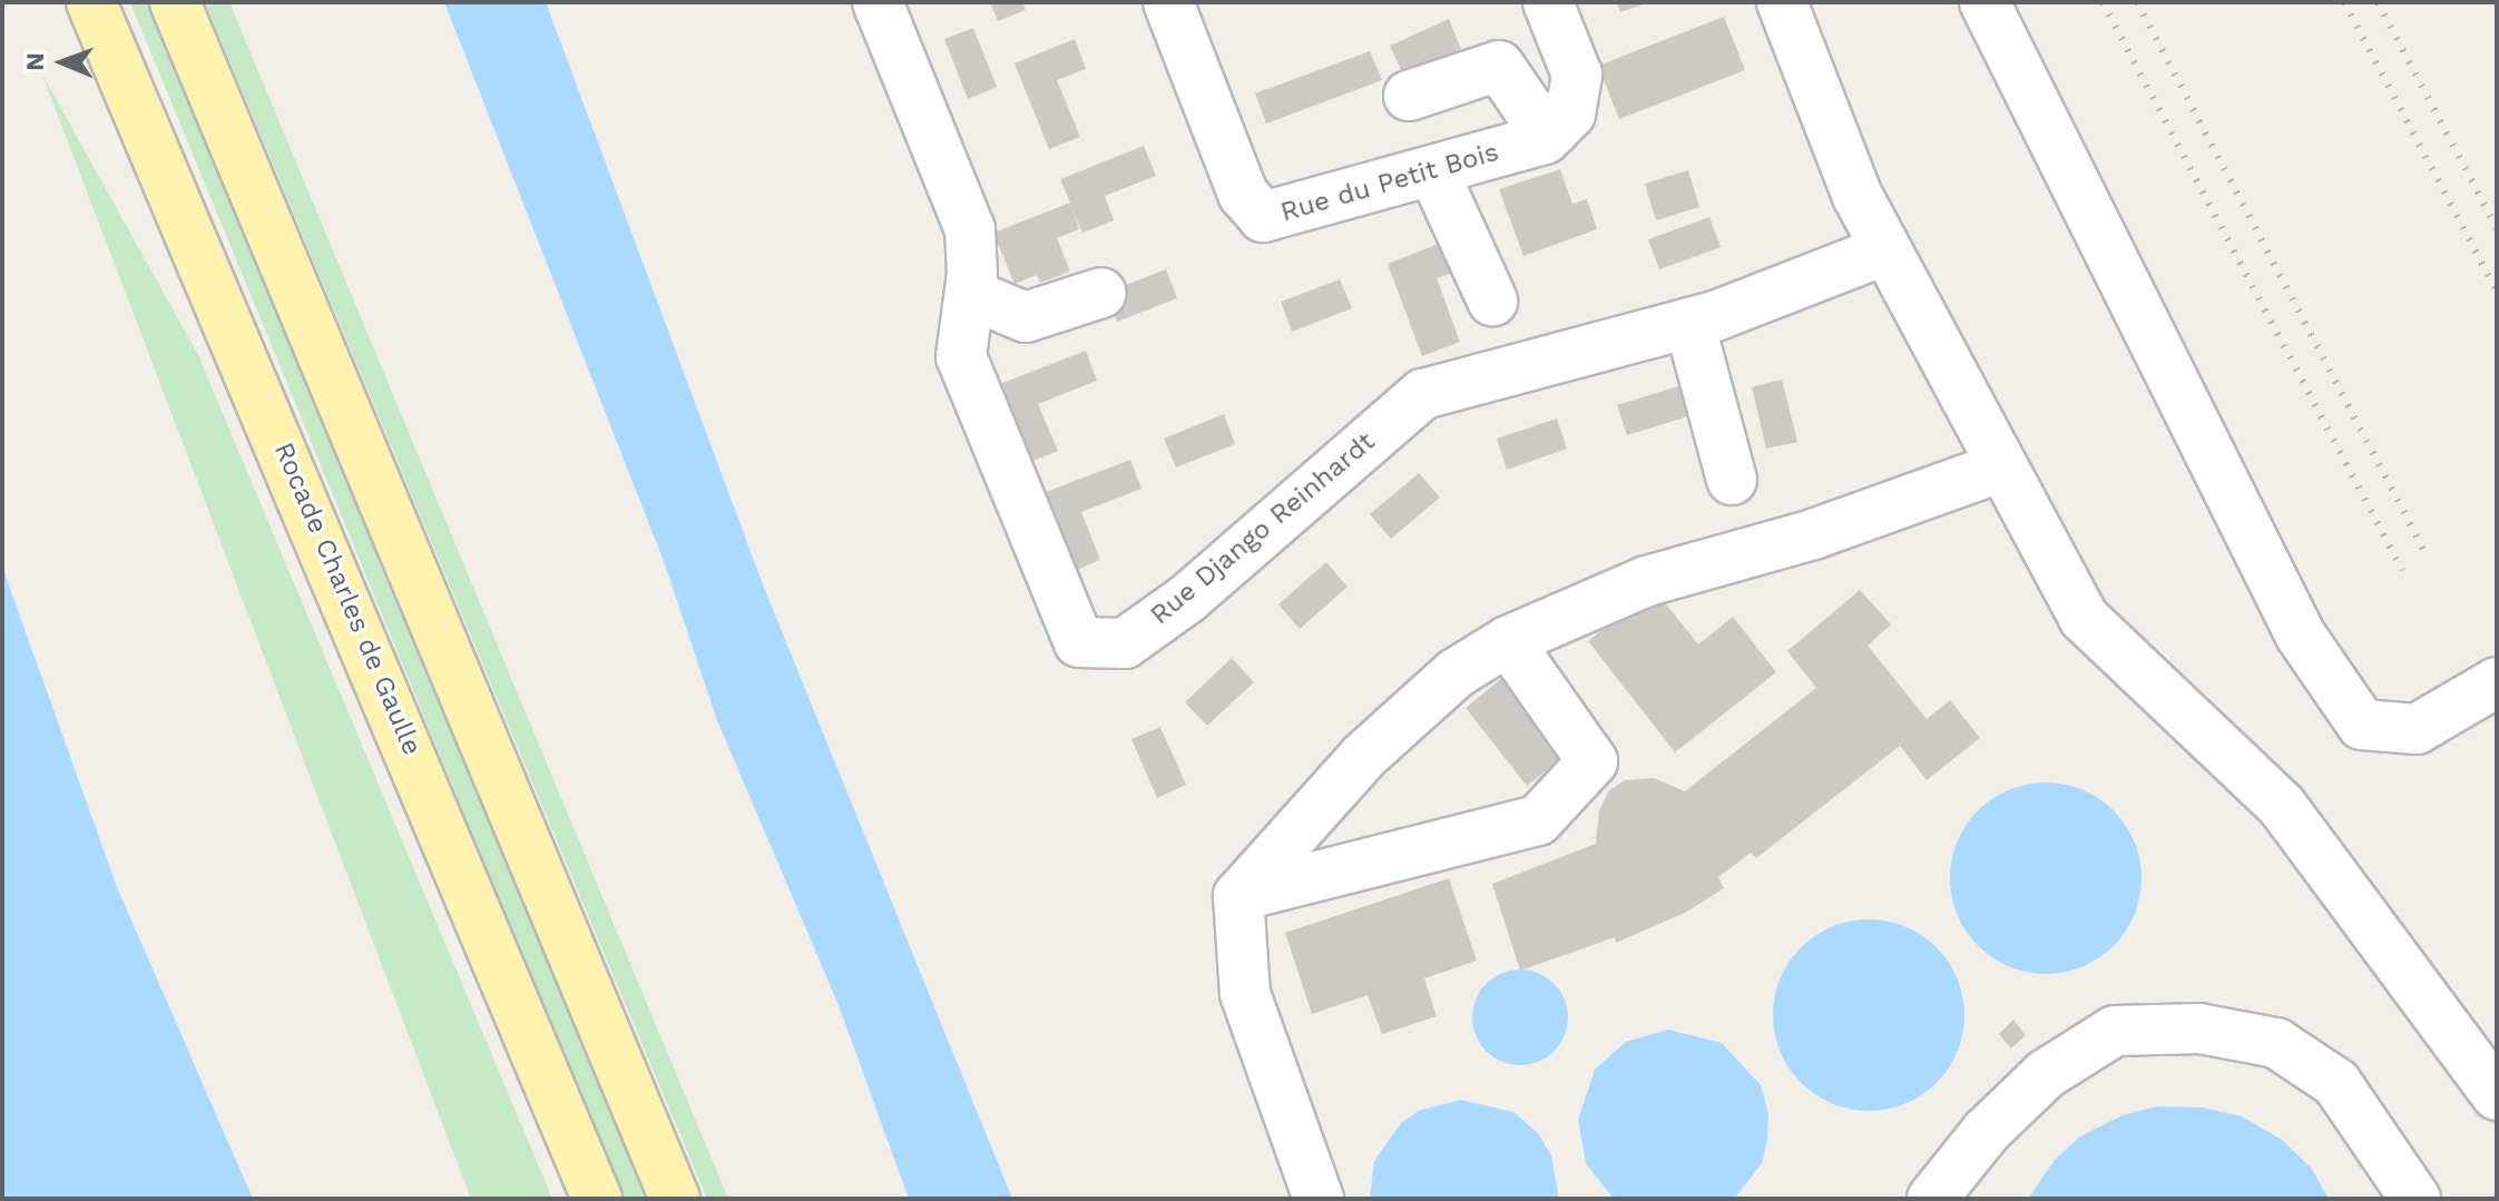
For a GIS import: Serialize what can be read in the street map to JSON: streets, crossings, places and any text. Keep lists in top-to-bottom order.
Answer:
{
  "streets": {
    "main road": ["Rocade Charles de Gaulle"],
    "lane": ["Rue du Petit Bois", "Rue Django Reinhardt"]
  },
  "north": "left"
}
